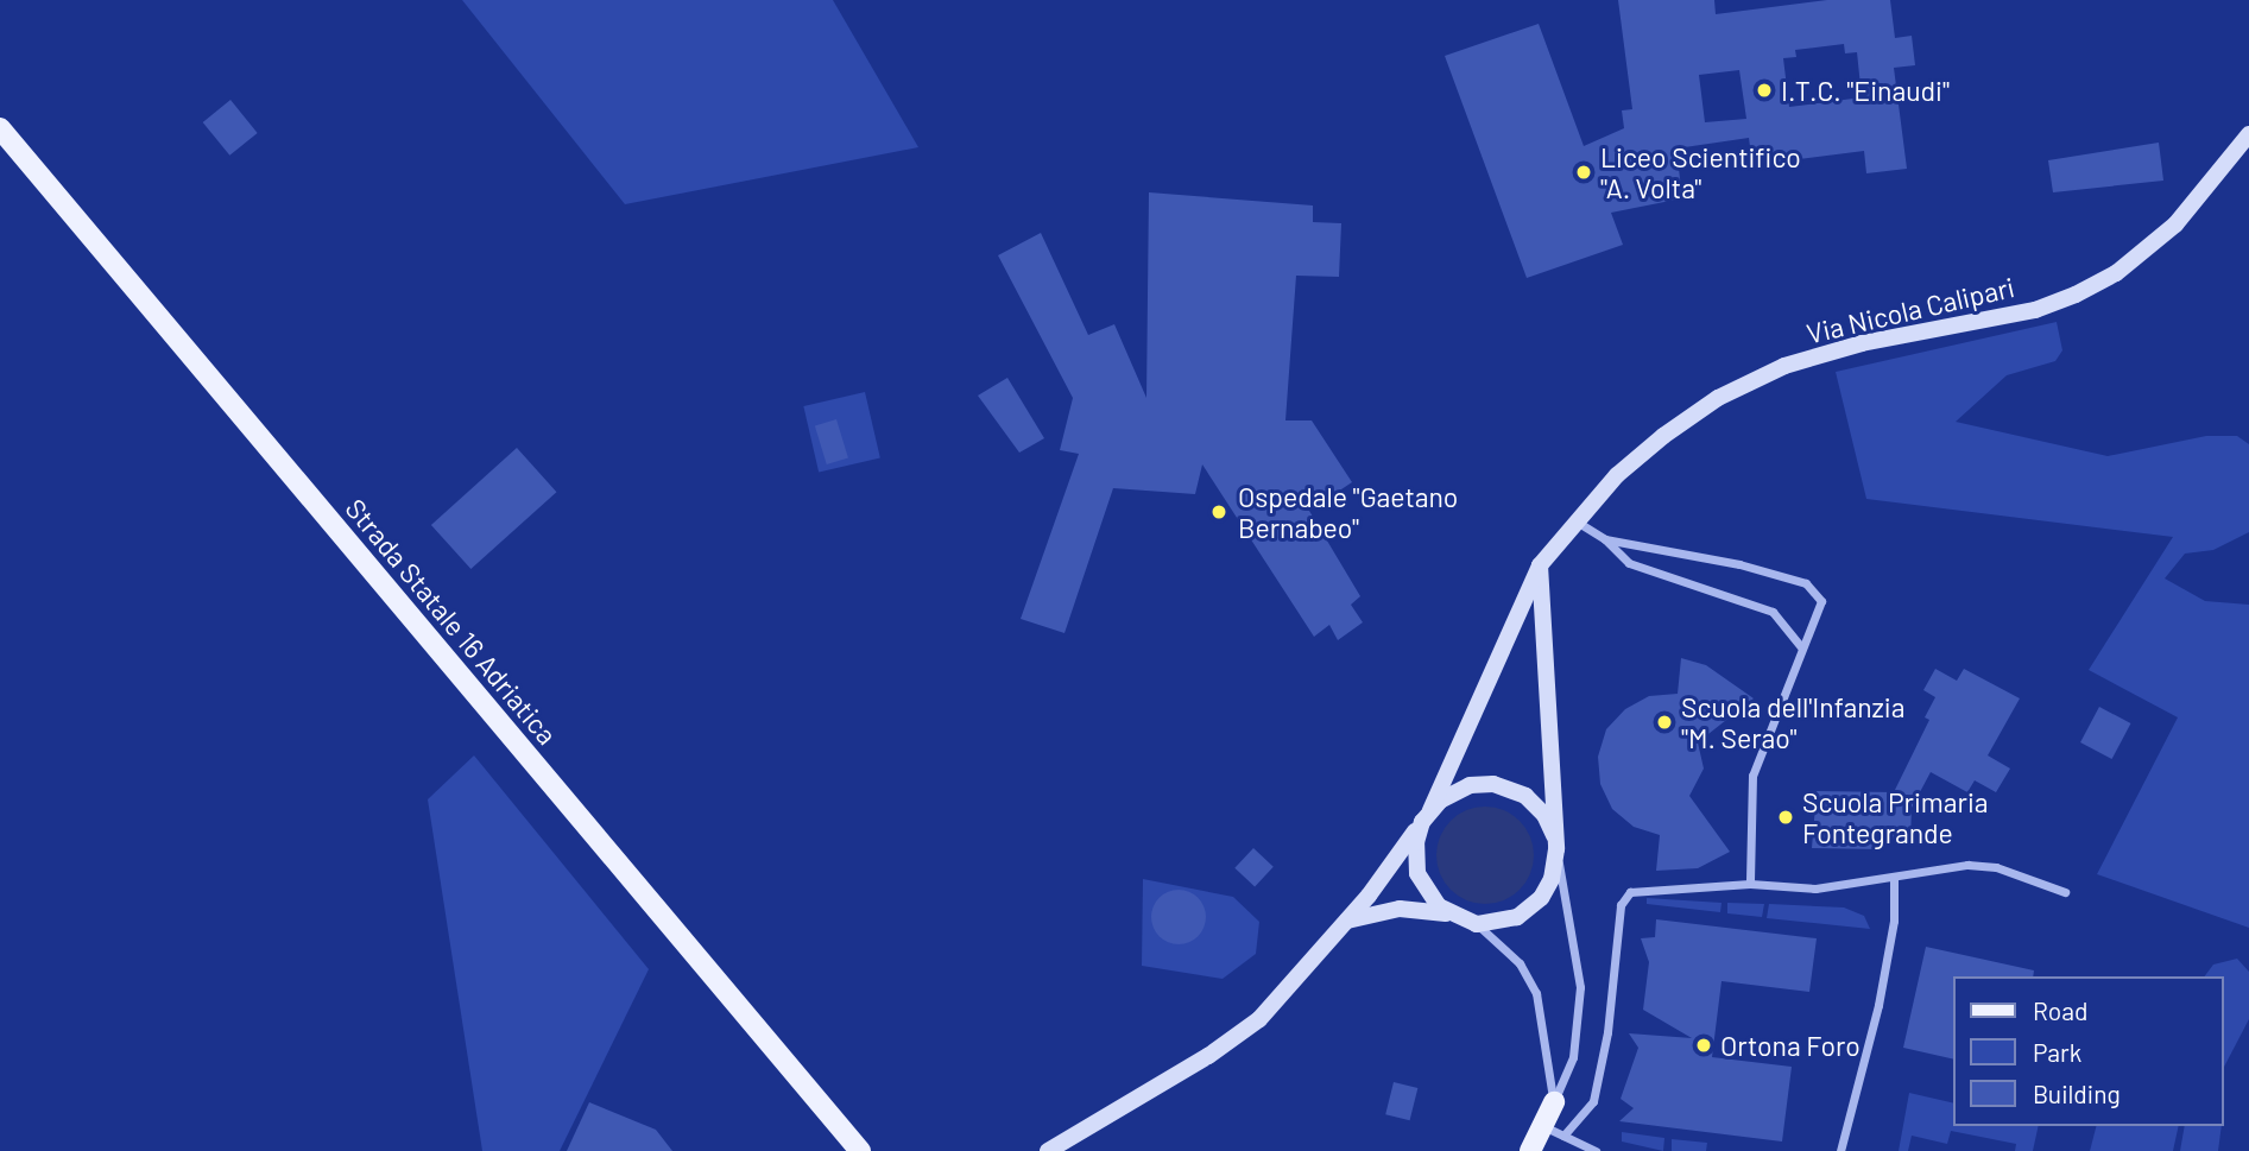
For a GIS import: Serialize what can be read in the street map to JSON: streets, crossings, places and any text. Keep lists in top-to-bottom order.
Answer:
{
  "streets": {
    "main road": ["Strada Statale 16 Adriatica"],
    "street": ["Via Nicola Calipari"]
  },
  "places": [
    "I.T.C. \"Einaudi\"",
    "Liceo Scientifico \"A. Volta\"",
    "Ospedale \"Gaetano Bernabeo\"",
    "Scuola dell'Infanzia \"M. Serao\"",
    "Scuola Primaria Fontegrande",
    "Ortona Foro"
  ],
  "legend": ["Road", "Park", "Building"]
}
